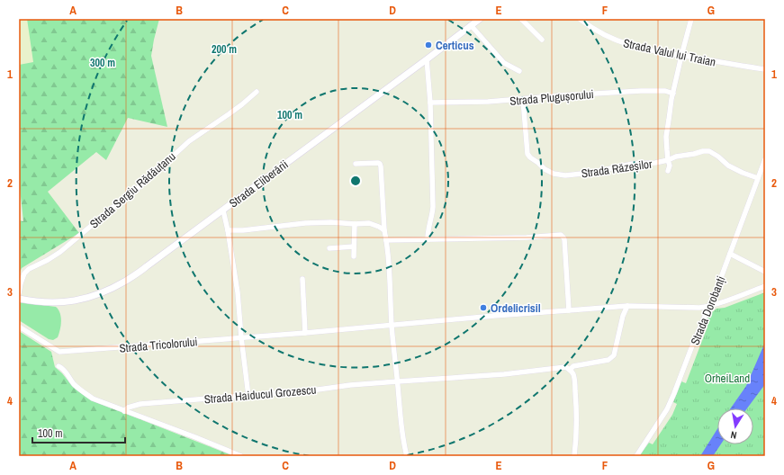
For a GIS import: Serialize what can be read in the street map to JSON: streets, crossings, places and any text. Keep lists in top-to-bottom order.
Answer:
{
  "streets": {
    "street": [
      "Strada Valul lui Traian",
      "Strada Plugușorului",
      "Strada Răzeșilor",
      "Strada Eliberării",
      "Strada Sergiu Rădăuțanu",
      "Strada Dorobanți",
      "Strada Tricolorului",
      "Strada Haiducul Grozescu"
    ]
  },
  "crossings": [
    ["Strada Plugușorului", "Strada Răzeșilor"],
    ["Strada Răzeșilor", "Strada Dorobanți"],
    ["Strada Dorobanți", "Strada Tricolorului"]
  ],
  "parks": ["OrheiLand"],
  "places": ["Certicus", "Ordelicrisil"],
  "scale_bar": "100 m",
  "north": "bottom",
  "grid": {
    "columns": [
      "A",
      "B",
      "C",
      "D",
      "E",
      "F",
      "G"
    ],
    "rows": [
      "1",
      "2",
      "3",
      "4"
    ]
  },
  "rings": ["200 m", "300 m", "100 m"]
}
